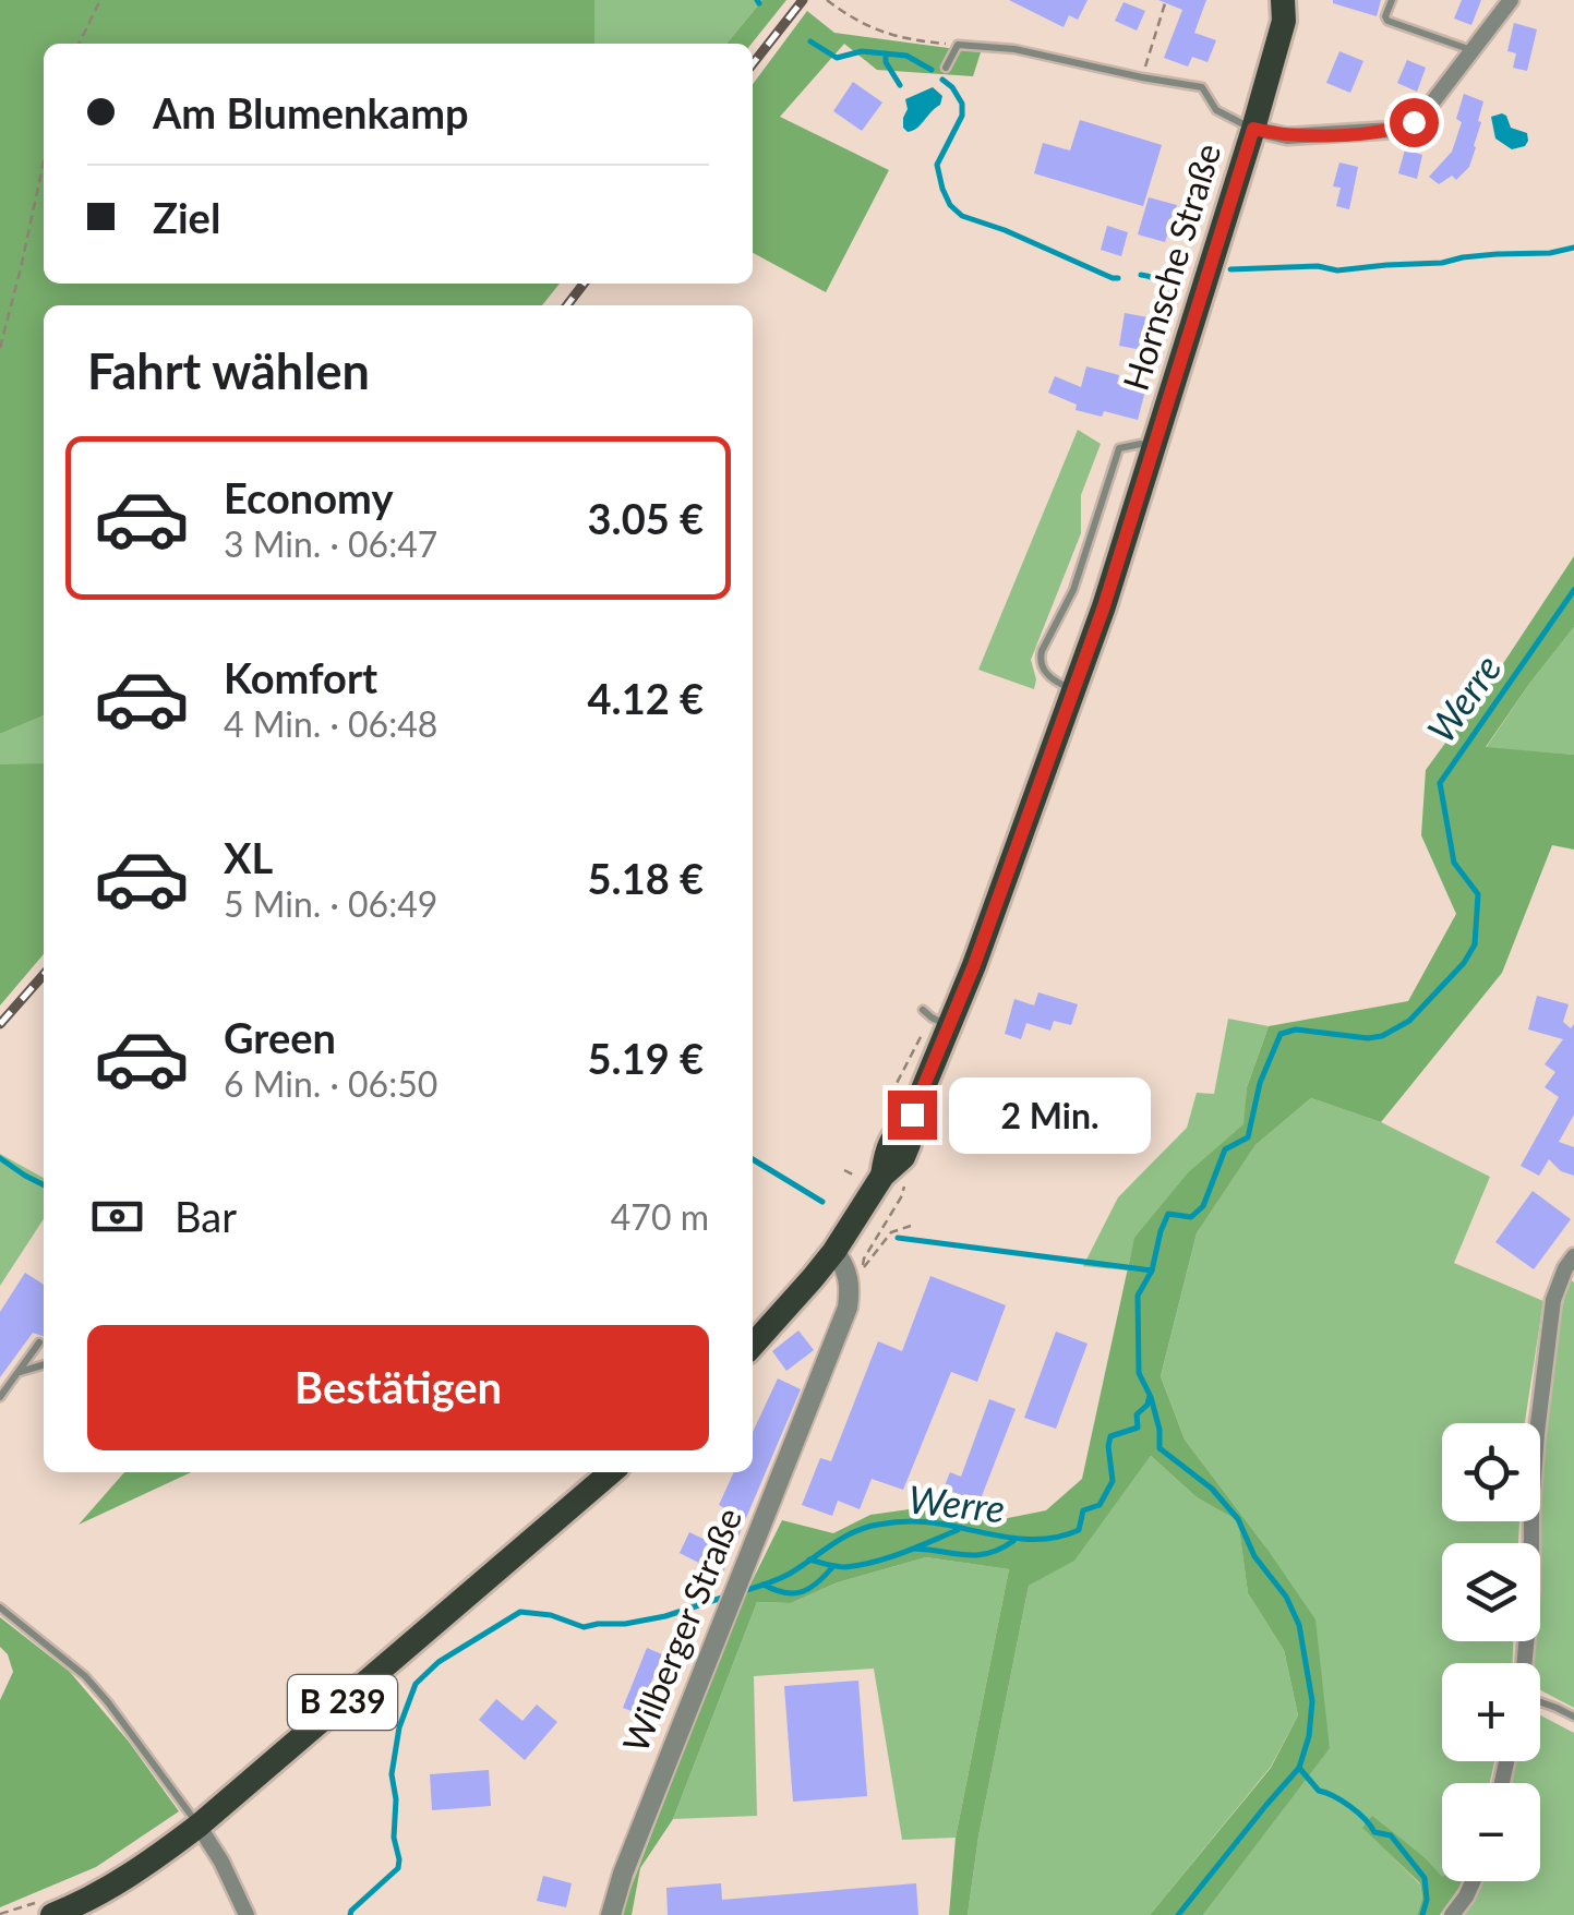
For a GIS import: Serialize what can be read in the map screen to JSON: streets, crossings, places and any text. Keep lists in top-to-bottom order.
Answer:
{
  "streets": {
    "main road": ["Hornsche Straße", "B 239"],
    "street": ["Wilberger Straße"]
  },
  "water": ["Werre"],
  "page": {
    "banner": ["Am Blumenkamp", "Ziel"],
    "heading": "Fahrt wählen",
    "list": [
      {
        "name": "Economy",
        "note": "3 Min. · 06:47",
        "value": "3.05 €"
      },
      {
        "name": "Komfort",
        "note": "4 Min. · 06:48",
        "value": "4.12 €"
      },
      {
        "name": "XL",
        "note": "5 Min. · 06:49",
        "value": "5.18 €"
      },
      {
        "name": "Green",
        "note": "6 Min. · 06:50",
        "value": "5.19 €"
      }
    ],
    "bubble": "2 Min.",
    "pay": ["Bar", "470 m"],
    "buttons": "Bestätigen",
    "map_buttons": ["+", "−"]
  }
}
